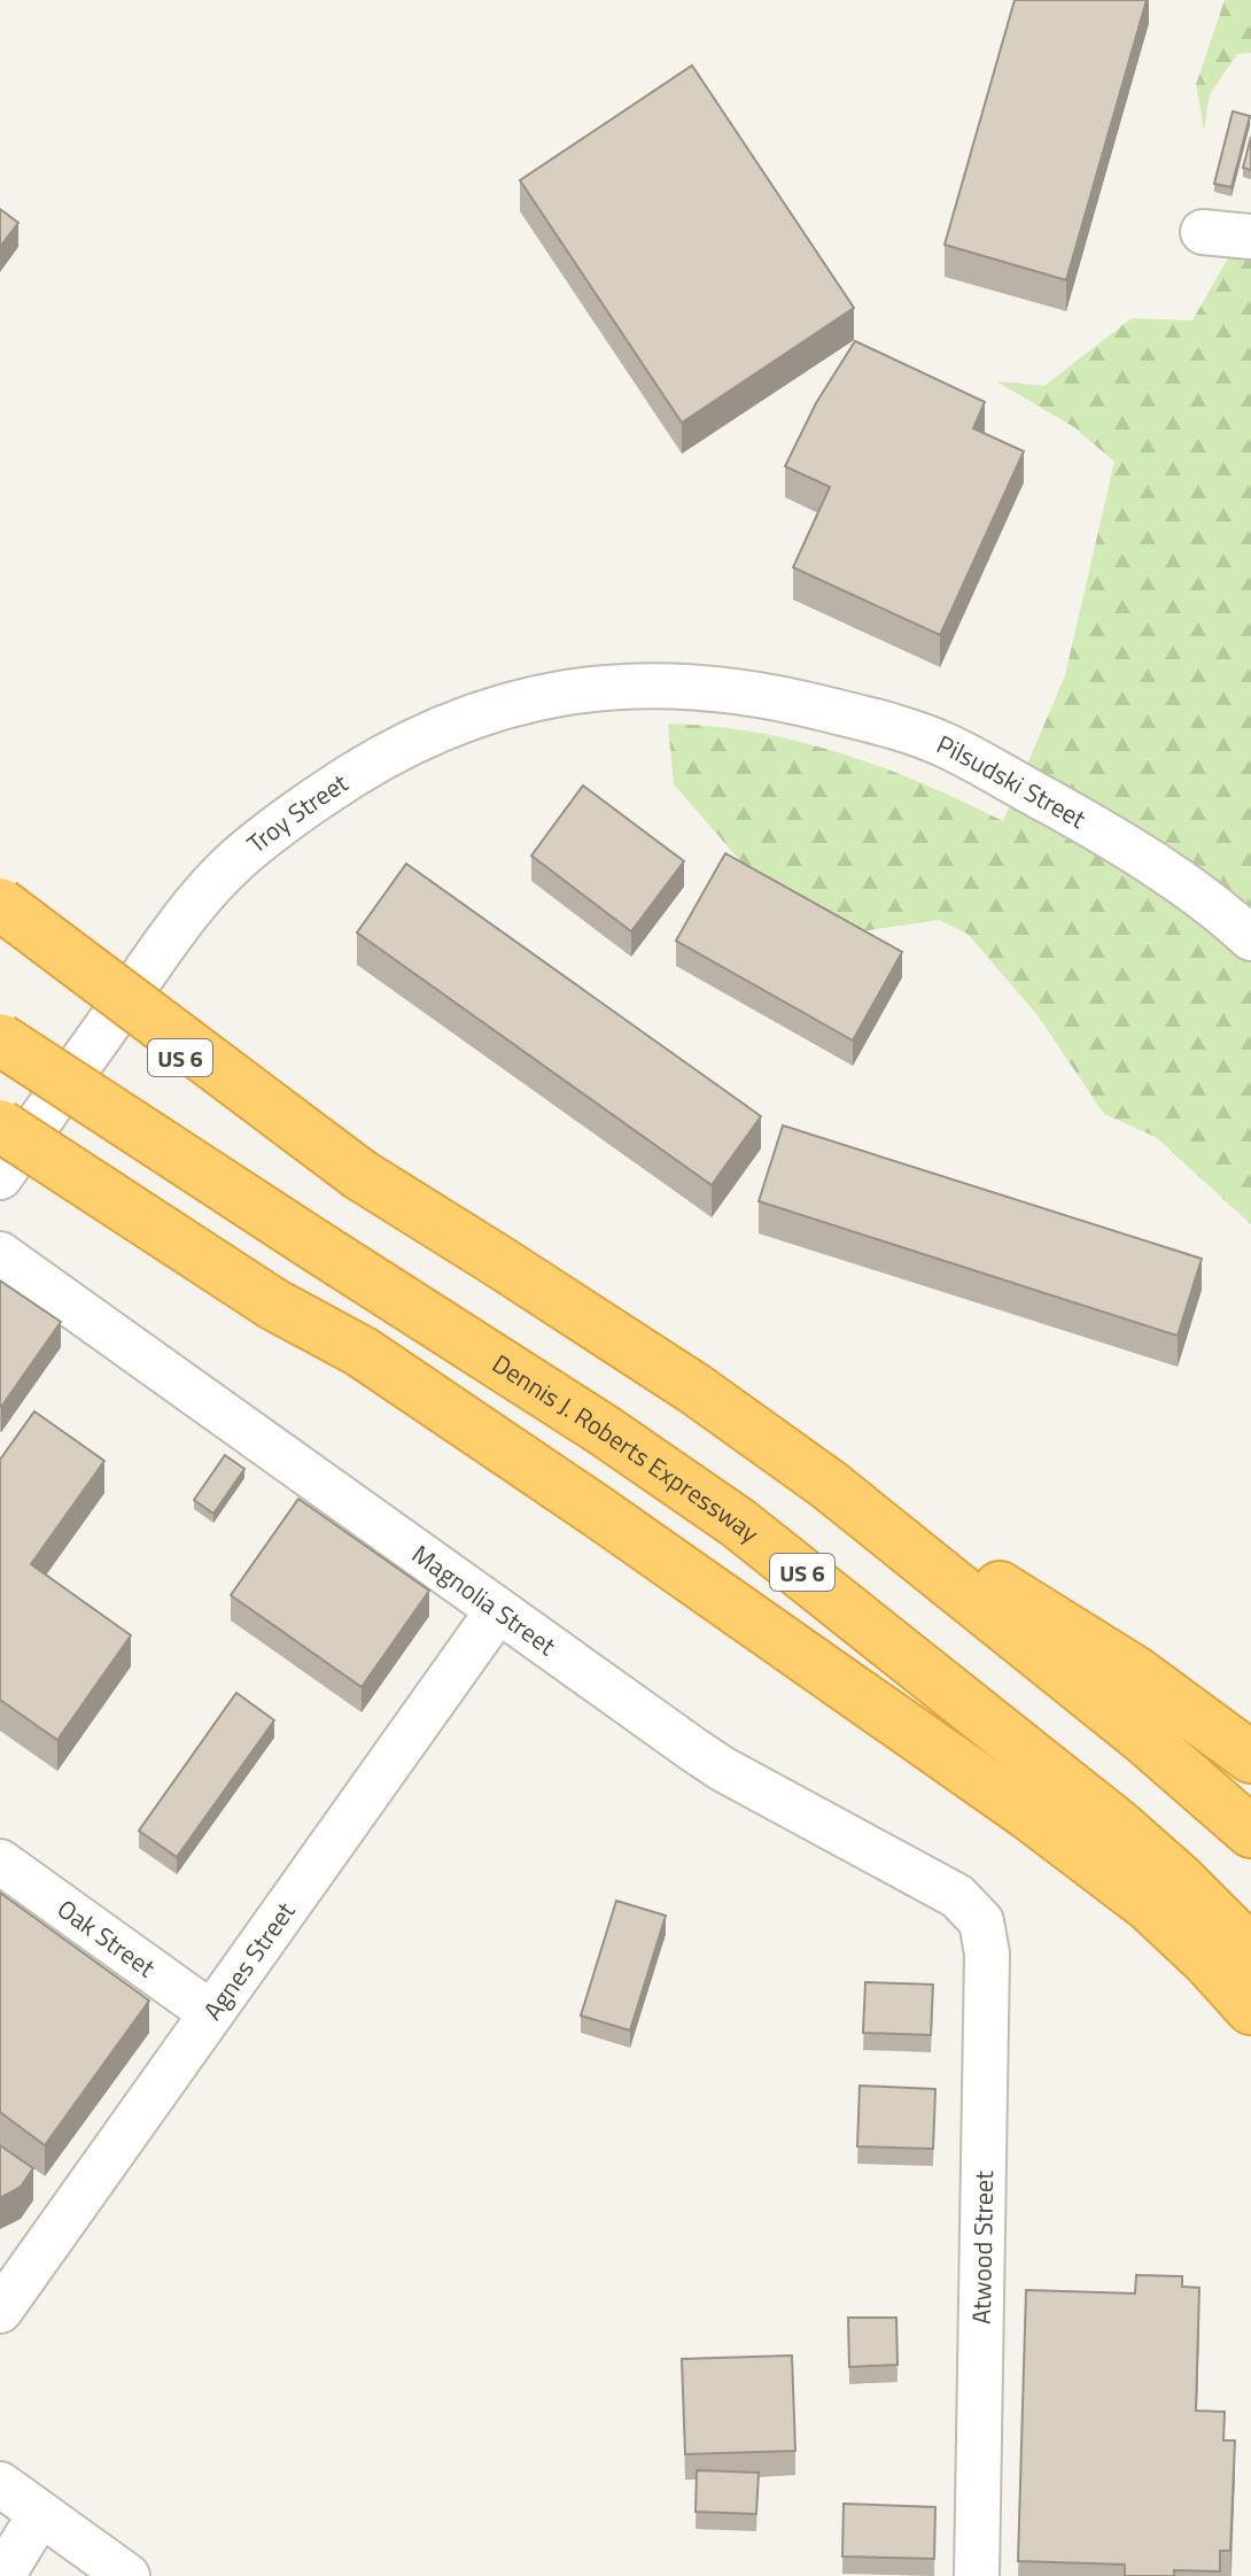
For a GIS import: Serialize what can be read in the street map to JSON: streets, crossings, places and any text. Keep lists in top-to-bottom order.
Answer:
{
  "streets": {
    "highway": ["US 6", "Dennis J. Roberts Expressway"],
    "street": [
      "Pilsudski Street",
      "Troy Street",
      "Magnolia Street",
      "Oak Street",
      "Agnes Street",
      "Atwood Street"
    ]
  },
  "crossings": [
    ["Pilsudski Street", "Troy Street"],
    ["Magnolia Street", "Agnes Street"],
    ["Magnolia Street", "Atwood Street"],
    ["Oak Street", "Agnes Street"]
  ]
}
